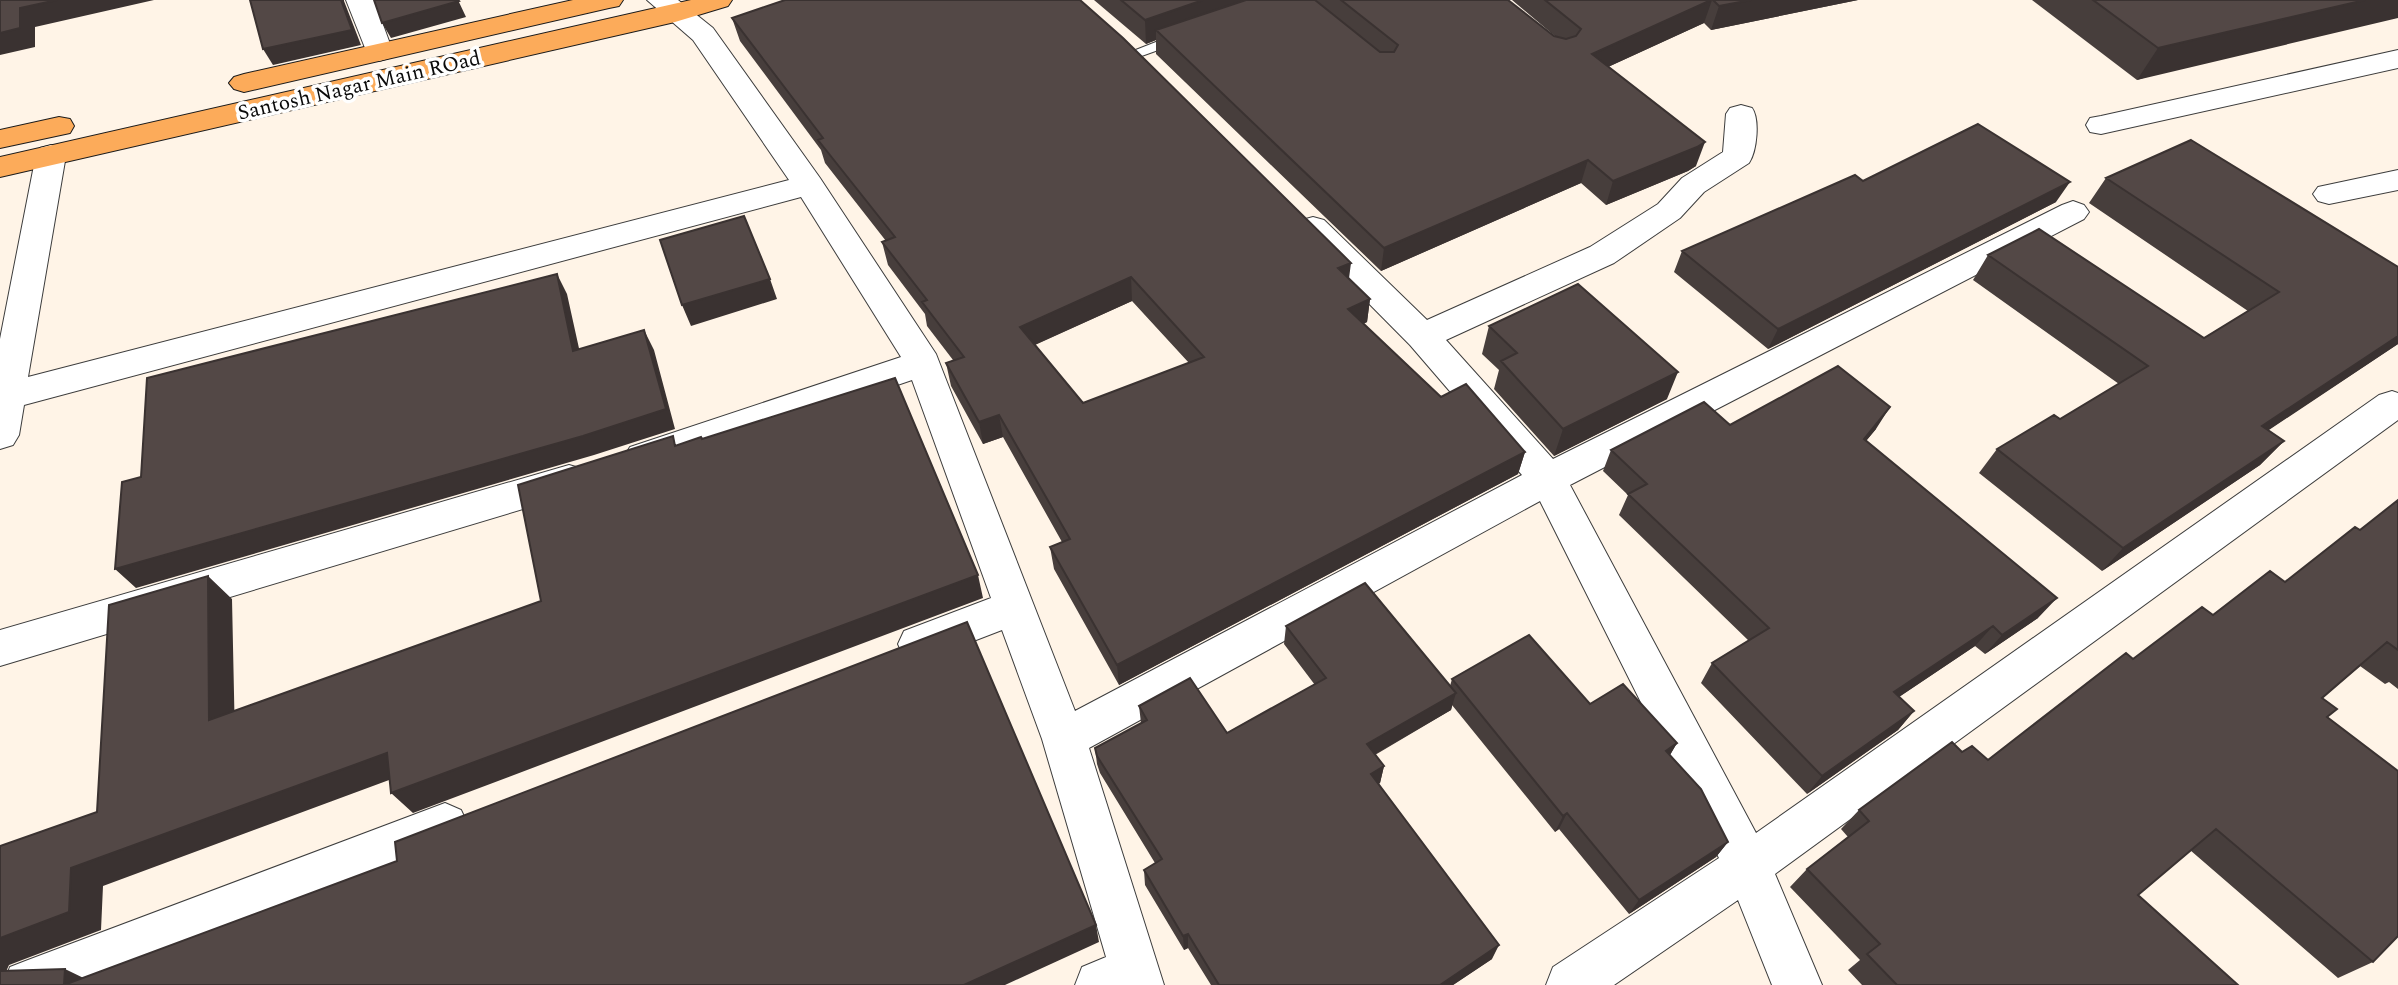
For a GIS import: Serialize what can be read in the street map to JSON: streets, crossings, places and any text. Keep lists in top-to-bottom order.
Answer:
{
  "streets": {
    "main road": ["Santosh Nagar Main ROad"]
  }
}
